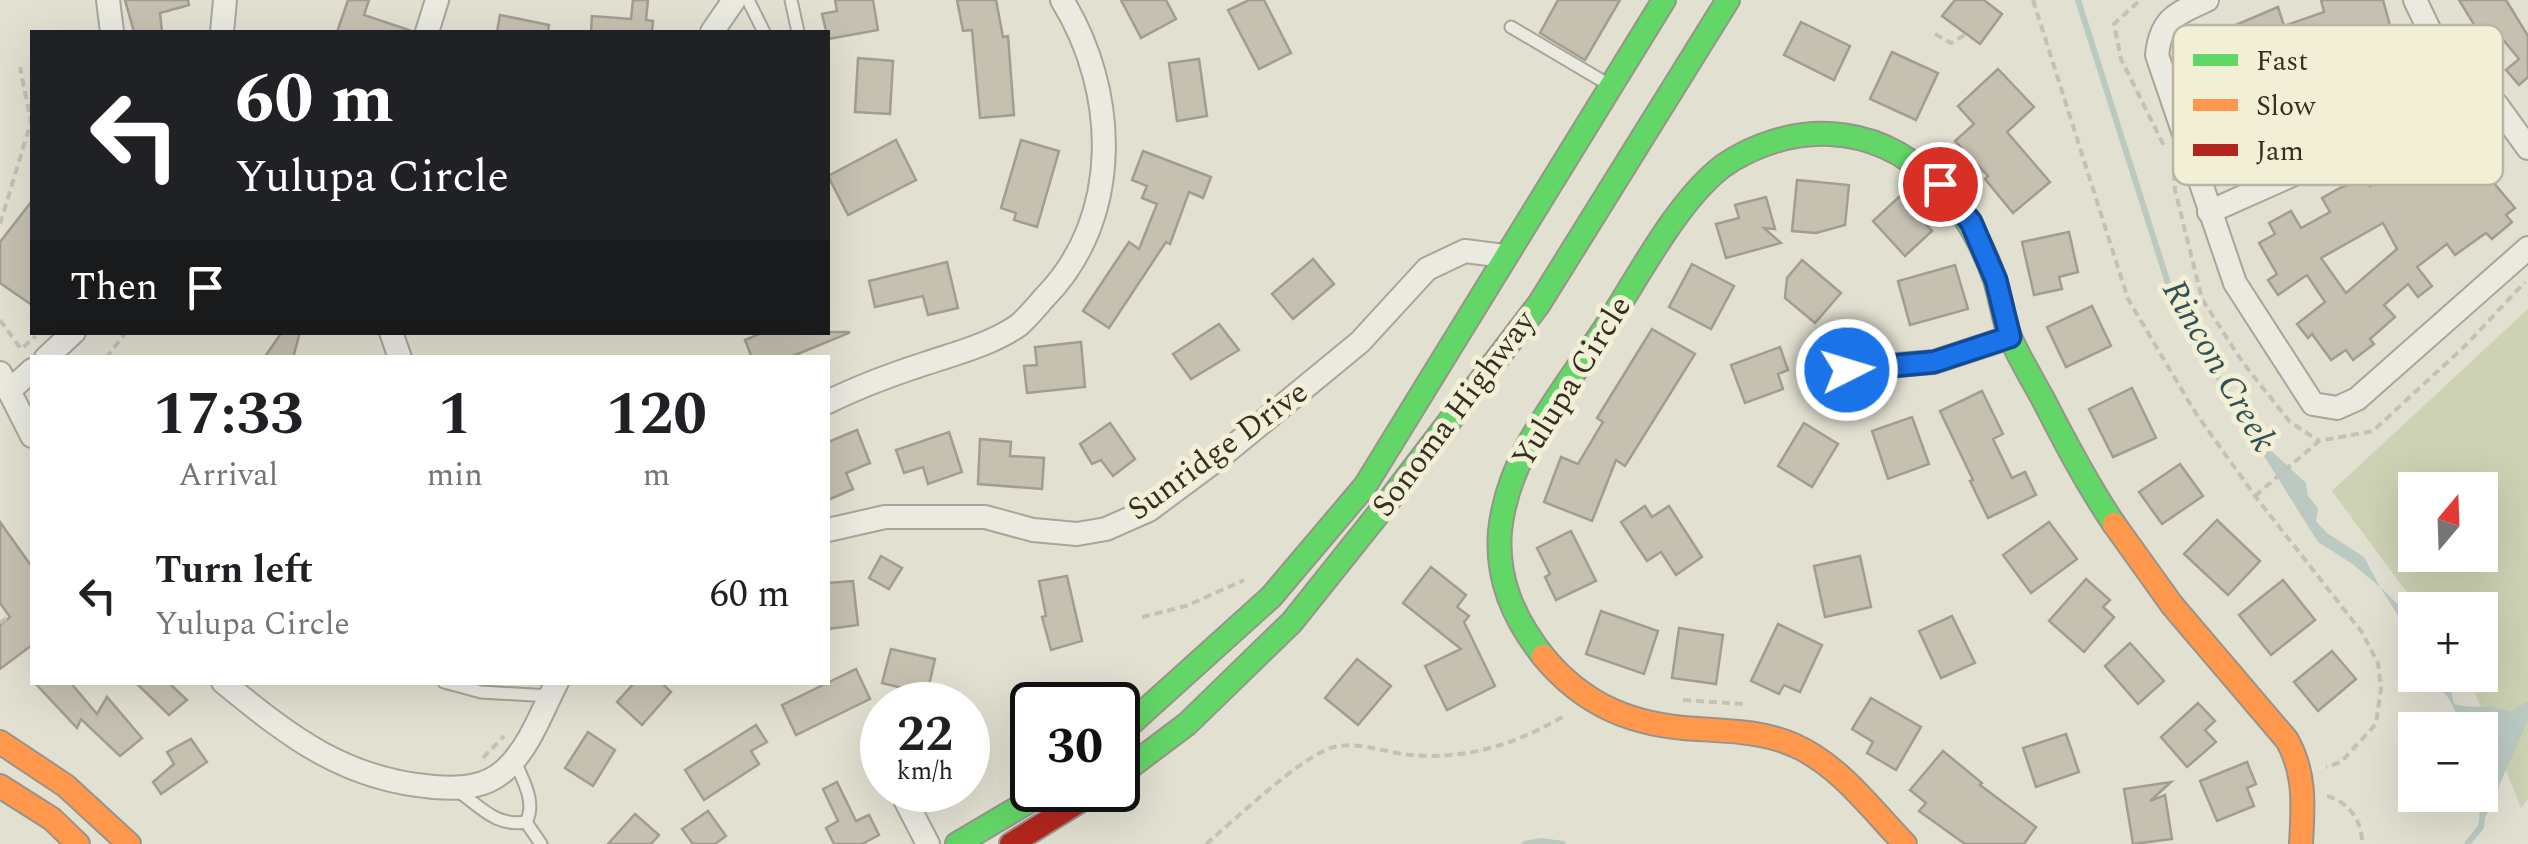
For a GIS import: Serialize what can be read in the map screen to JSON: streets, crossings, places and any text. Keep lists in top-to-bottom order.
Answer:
{
  "streets": {
    "main road": ["Yulupa Circle", "Sonoma Highway"],
    "street": ["Sunridge Drive"]
  },
  "crossings": [
    ["Sonoma Highway", "Sunridge Drive"]
  ],
  "water": ["Rincon Creek"],
  "legend": ["Fast", "Slow", "Jam"],
  "north": "top",
  "page": {
    "turn": ["60 m", "Yulupa Circle"],
    "then": "Then",
    "eta": [
      "17:33",
      "Arrival",
      "1",
      "min",
      "120",
      "m"
    ],
    "map_buttons": ["+", "−"],
    "list": [
      {
        "name": "Turn left",
        "note": "Yulupa Circle",
        "value": "60 m"
      }
    ],
    "speed": "22 km/h",
    "limit": "30"
  }
}
